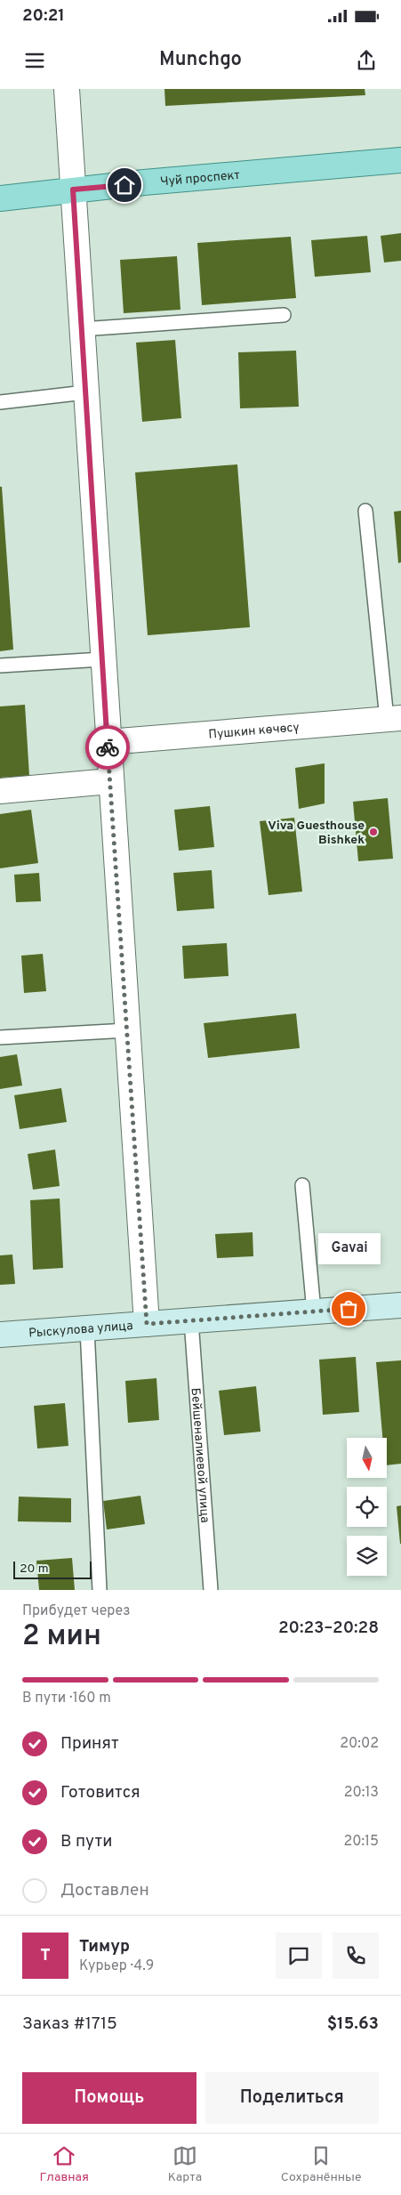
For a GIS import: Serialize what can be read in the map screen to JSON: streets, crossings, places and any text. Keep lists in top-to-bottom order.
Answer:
{
  "streets": {
    "main road": ["Чуй проспект", "Рыскулова улица"],
    "street": ["Пушкин көчөсү"],
    "lane": ["Бейшеналиевой улица"]
  },
  "crossings": [
    ["Рыскулова улица", "Бейшеналиевой улица"]
  ],
  "places": ["Viva Guesthouse Bishkek", "Gavai"],
  "scale_bar": "20 m",
  "north": "bottom",
  "page": {
    "status": "20:21",
    "header": "Munchgo",
    "bubble": "Gavai",
    "scale": "20 m",
    "heading": ["2 мин", "Прибудет через", "20:23–20:28"],
    "panel": [
      "Тимур",
      "Курьер · 4.9",
      "Заказ #1715",
      "$15.63"
    ],
    "bar": "В пути · 160 m",
    "list": [
      ["Принят", "20:02"],
      ["Готовится", "20:13"],
      ["В пути", "20:15"],
      "Доставлен"
    ],
    "round": "Т",
    "buttons": ["Помощь", "Поделиться"],
    "tabs": ["Главная", "Карта", "Сохранённые"]
  }
}
